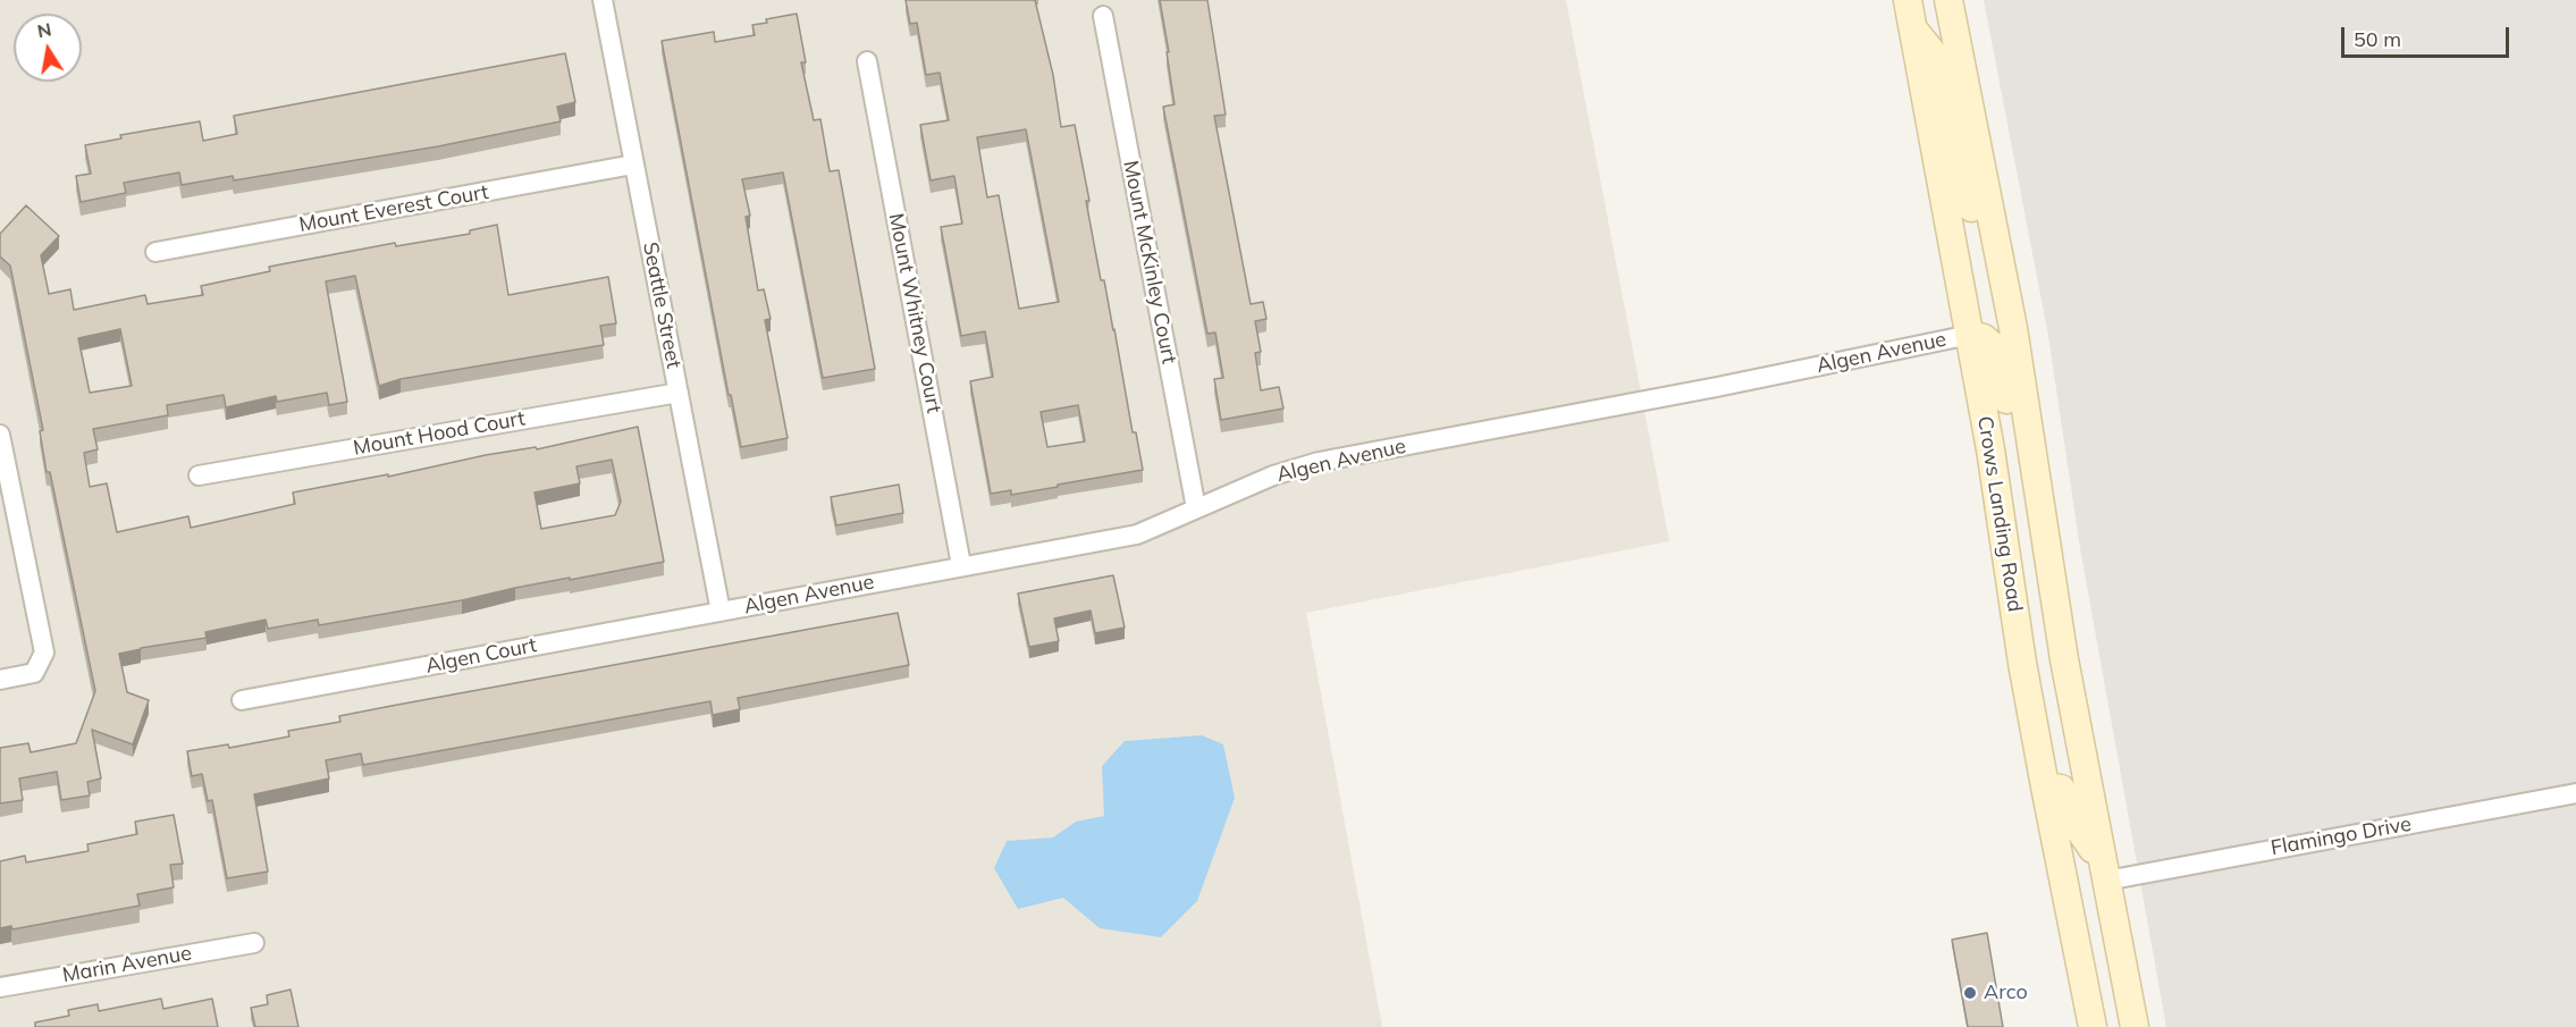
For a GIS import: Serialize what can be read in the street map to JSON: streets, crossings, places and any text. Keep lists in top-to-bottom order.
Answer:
{
  "streets": {
    "main road": ["Crows Landing Road"],
    "street": [
      "Mount Everest Court",
      "Mount McKinley Court",
      "Seattle Street",
      "Mount Whitney Court",
      "Algen Avenue",
      "Mount Hood Court",
      "Algen Court",
      "Flamingo Drive",
      "Marin Avenue"
    ]
  },
  "crossings": [
    ["Mount Everest Court", "Seattle Street"],
    ["Mount McKinley Court", "Algen Avenue"],
    ["Seattle Street", "Algen Avenue"],
    ["Seattle Street", "Mount Hood Court"],
    ["Seattle Street", "Algen Court"],
    ["Mount Whitney Court", "Algen Avenue"],
    ["Algen Avenue", "Crows Landing Road"],
    ["Algen Avenue", "Algen Court"],
    ["Crows Landing Road", "Flamingo Drive"]
  ],
  "places": ["Arco"],
  "scale_bar": "50 m",
  "north": "top"
}
